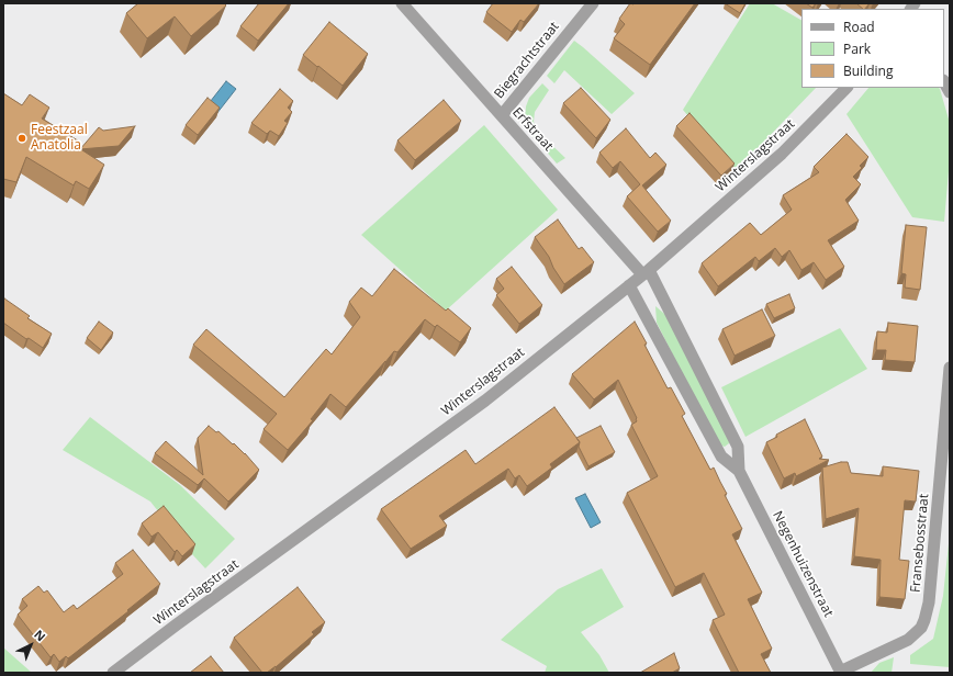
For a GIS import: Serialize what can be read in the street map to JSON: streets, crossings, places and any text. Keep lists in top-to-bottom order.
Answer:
{
  "streets": {
    "street": [
      "Biegrachtstraat",
      "Erfstraat",
      "Winterslagstraat",
      "Fransebosstraat",
      "Negenhuizenstraat"
    ]
  },
  "crossings": [
    ["Biegrachtstraat", "Erfstraat"],
    ["Erfstraat", "Winterslagstraat"],
    ["Erfstraat", "Negenhuizenstraat"],
    ["Winterslagstraat", "Negenhuizenstraat"],
    ["Fransebosstraat", "Negenhuizenstraat"]
  ],
  "places": ["Feestzaal Anatolia"],
  "legend": ["Road", "Park", "Building"],
  "north": "top right"
}
